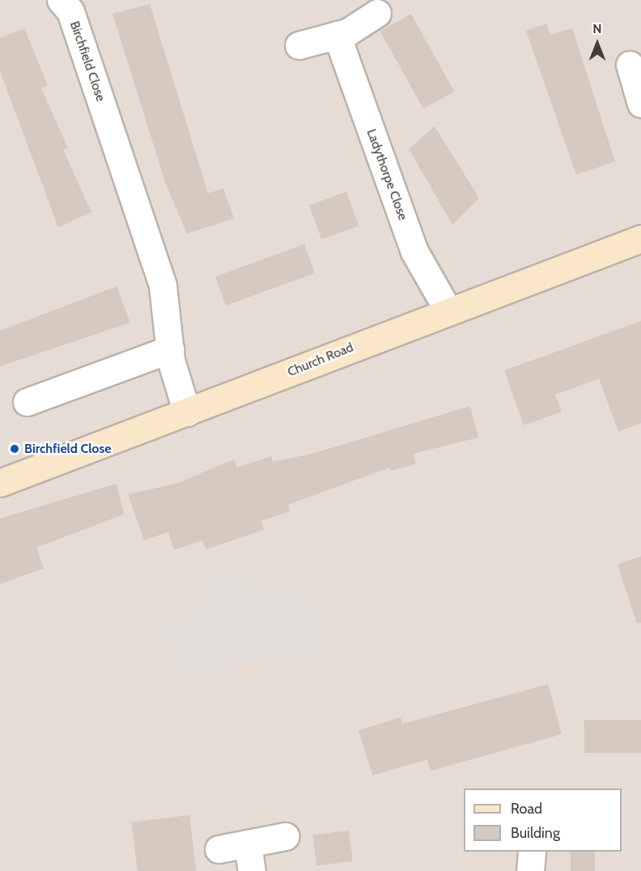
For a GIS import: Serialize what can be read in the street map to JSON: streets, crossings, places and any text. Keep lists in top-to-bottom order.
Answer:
{
  "streets": {
    "main road": ["Church Road"],
    "street": ["Birchfield Close", "Ladythorpe Close"]
  },
  "crossings": [
    ["Birchfield Close", "Church Road"],
    ["Ladythorpe Close", "Church Road"]
  ],
  "places": ["Birchfield Close"],
  "legend": ["Road", "Building"],
  "north": "top"
}
